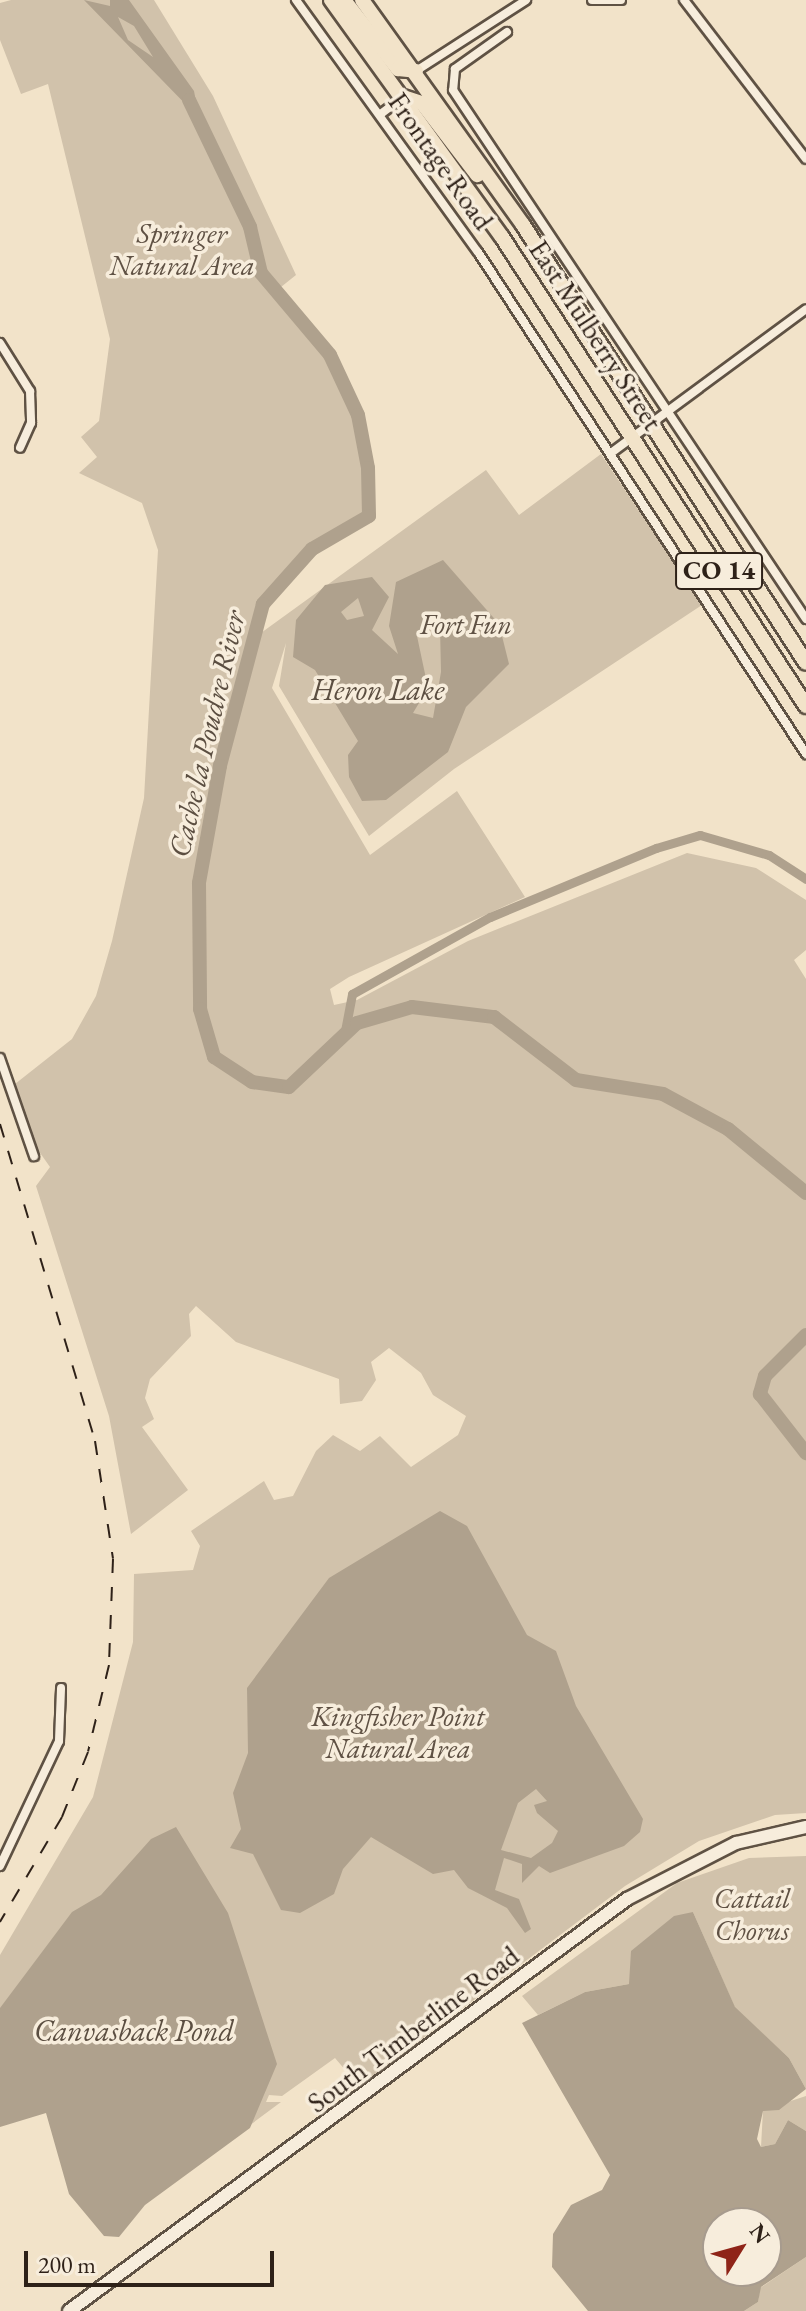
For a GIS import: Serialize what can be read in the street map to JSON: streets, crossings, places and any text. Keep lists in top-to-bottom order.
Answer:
{
  "streets": {
    "highway": ["East Mulberry Street", "CO 14"],
    "main road": ["South Timberline Road"],
    "street": ["Frontage Road"]
  },
  "water": ["Heron Lake", "Cache la Poudre River", "Canvasback Pond"],
  "parks": [
    "Springer Natural Area",
    "Fort Fun",
    "Kingfisher Point Natural Area",
    "Cattail Chorus"
  ],
  "scale_bar": "200 m",
  "north": "top right"
}
